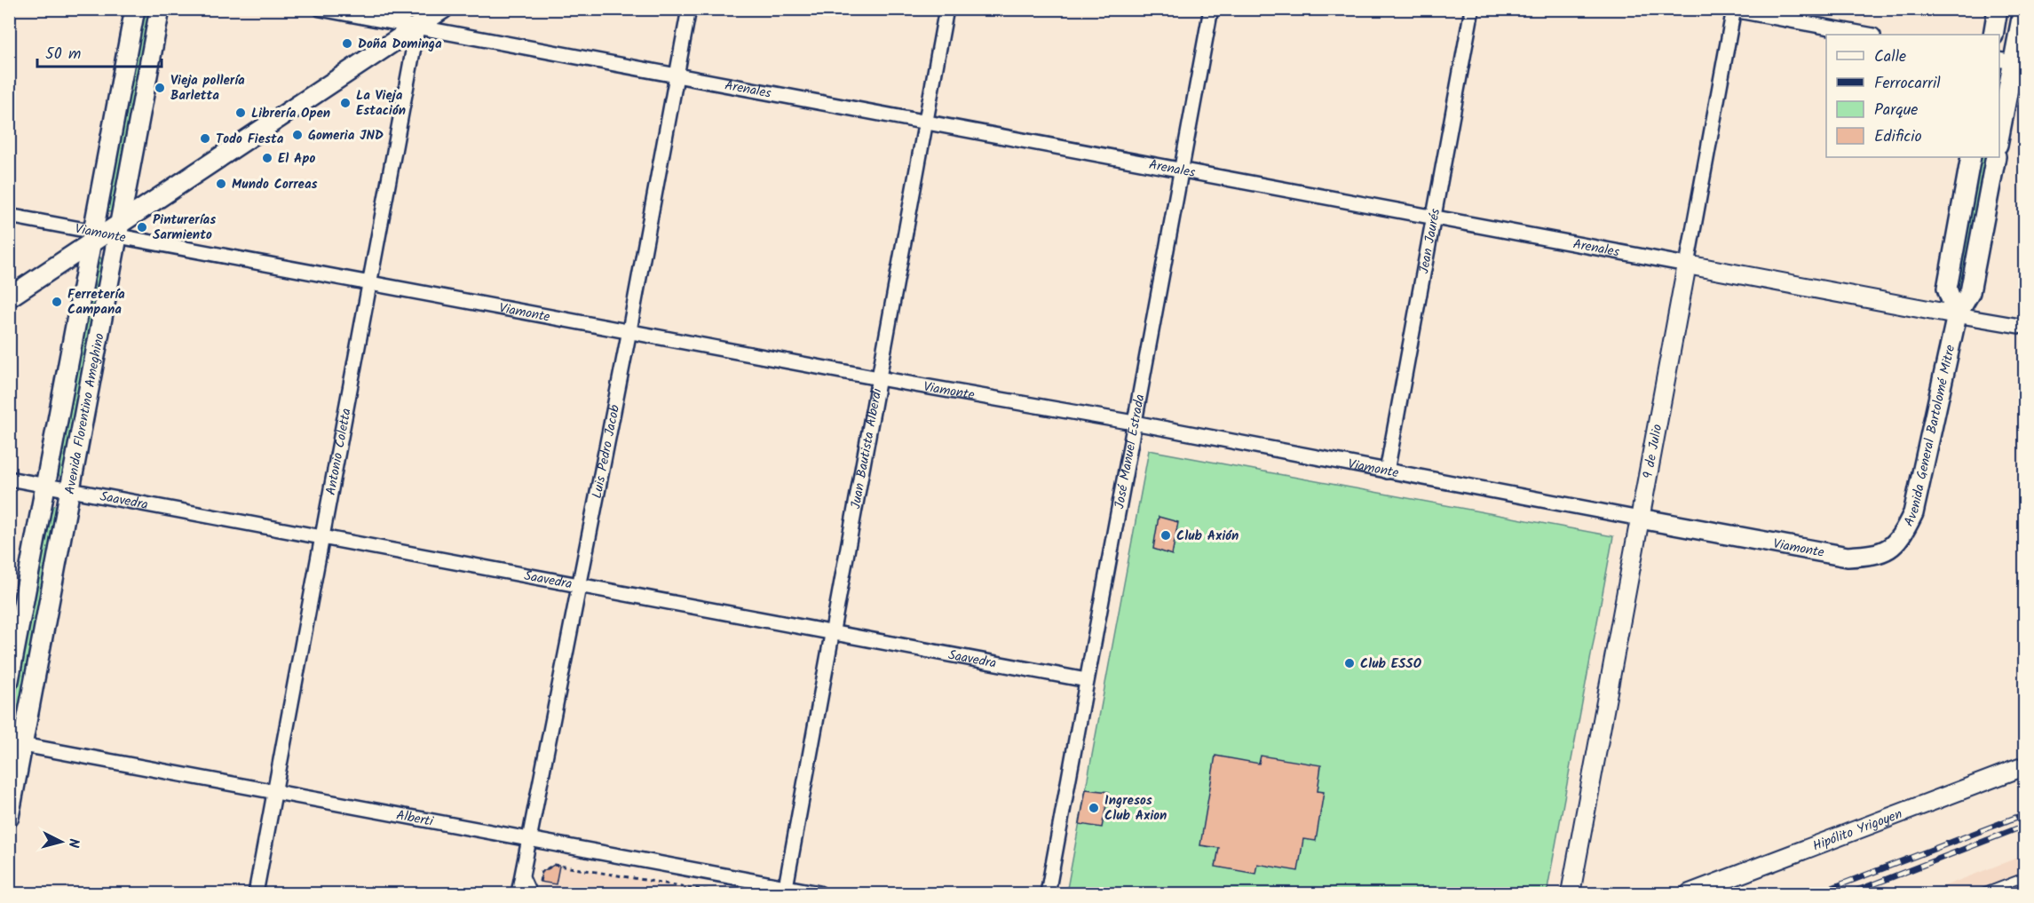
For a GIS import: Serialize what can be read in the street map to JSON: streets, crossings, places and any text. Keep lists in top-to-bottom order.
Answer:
{
  "streets": {
    "main road": ["Viamonte", "Avenida Florentino Ameghino", "Avenida General Bartolomé Mitre"],
    "street": [
      "Arenales",
      "Jean Jaurés",
      "Juan Bautista Alberdi",
      "Antonio Coletta",
      "José Manuel Estrada",
      "Luis Pedro Jacob",
      "9 de Julio",
      "Saavedra",
      "Alberti",
      "Hipólito Yrigoyen"
    ]
  },
  "crossings": [
    ["Arenales", "Jean Jaurés"],
    ["Arenales", "Avenida General Bartolomé Mitre"],
    ["Arenales", "Juan Bautista Alberdi"],
    ["Arenales", "Antonio Coletta"],
    ["Arenales", "José Manuel Estrada"],
    ["Arenales", "Luis Pedro Jacob"],
    ["Arenales", "9 de Julio"],
    ["Viamonte", "Jean Jaurés"],
    ["Viamonte", "Avenida Florentino Ameghino"],
    ["Viamonte", "Avenida General Bartolomé Mitre"],
    ["Viamonte", "Juan Bautista Alberdi"],
    ["Viamonte", "Antonio Coletta"],
    ["Viamonte", "José Manuel Estrada"],
    ["Viamonte", "Luis Pedro Jacob"],
    ["Viamonte", "9 de Julio"],
    ["Avenida Florentino Ameghino", "Saavedra"],
    ["Avenida Florentino Ameghino", "Alberti"],
    ["Juan Bautista Alberdi", "Saavedra"],
    ["Juan Bautista Alberdi", "Alberti"],
    ["Antonio Coletta", "Saavedra"],
    ["Antonio Coletta", "Alberti"],
    ["José Manuel Estrada", "Saavedra"],
    ["Luis Pedro Jacob", "Saavedra"],
    ["Luis Pedro Jacob", "Alberti"]
  ],
  "places": [
    "Doña Dominga",
    "Vieja pollería Barletta",
    "La Vieja Estación",
    "Librería Open",
    "Gomeria JND",
    "Todo Fiesta",
    "El Apo",
    "Mundo Correas",
    "Pinturerías Sarmiento",
    "Ferretería Campana",
    "Club Axión",
    "Club ESSO",
    "Ingresos Club Axion"
  ],
  "legend": [
    "Calle",
    "Ferrocarril",
    "Parque",
    "Edificio"
  ],
  "scale_bar": "50 m",
  "north": "right"
}
